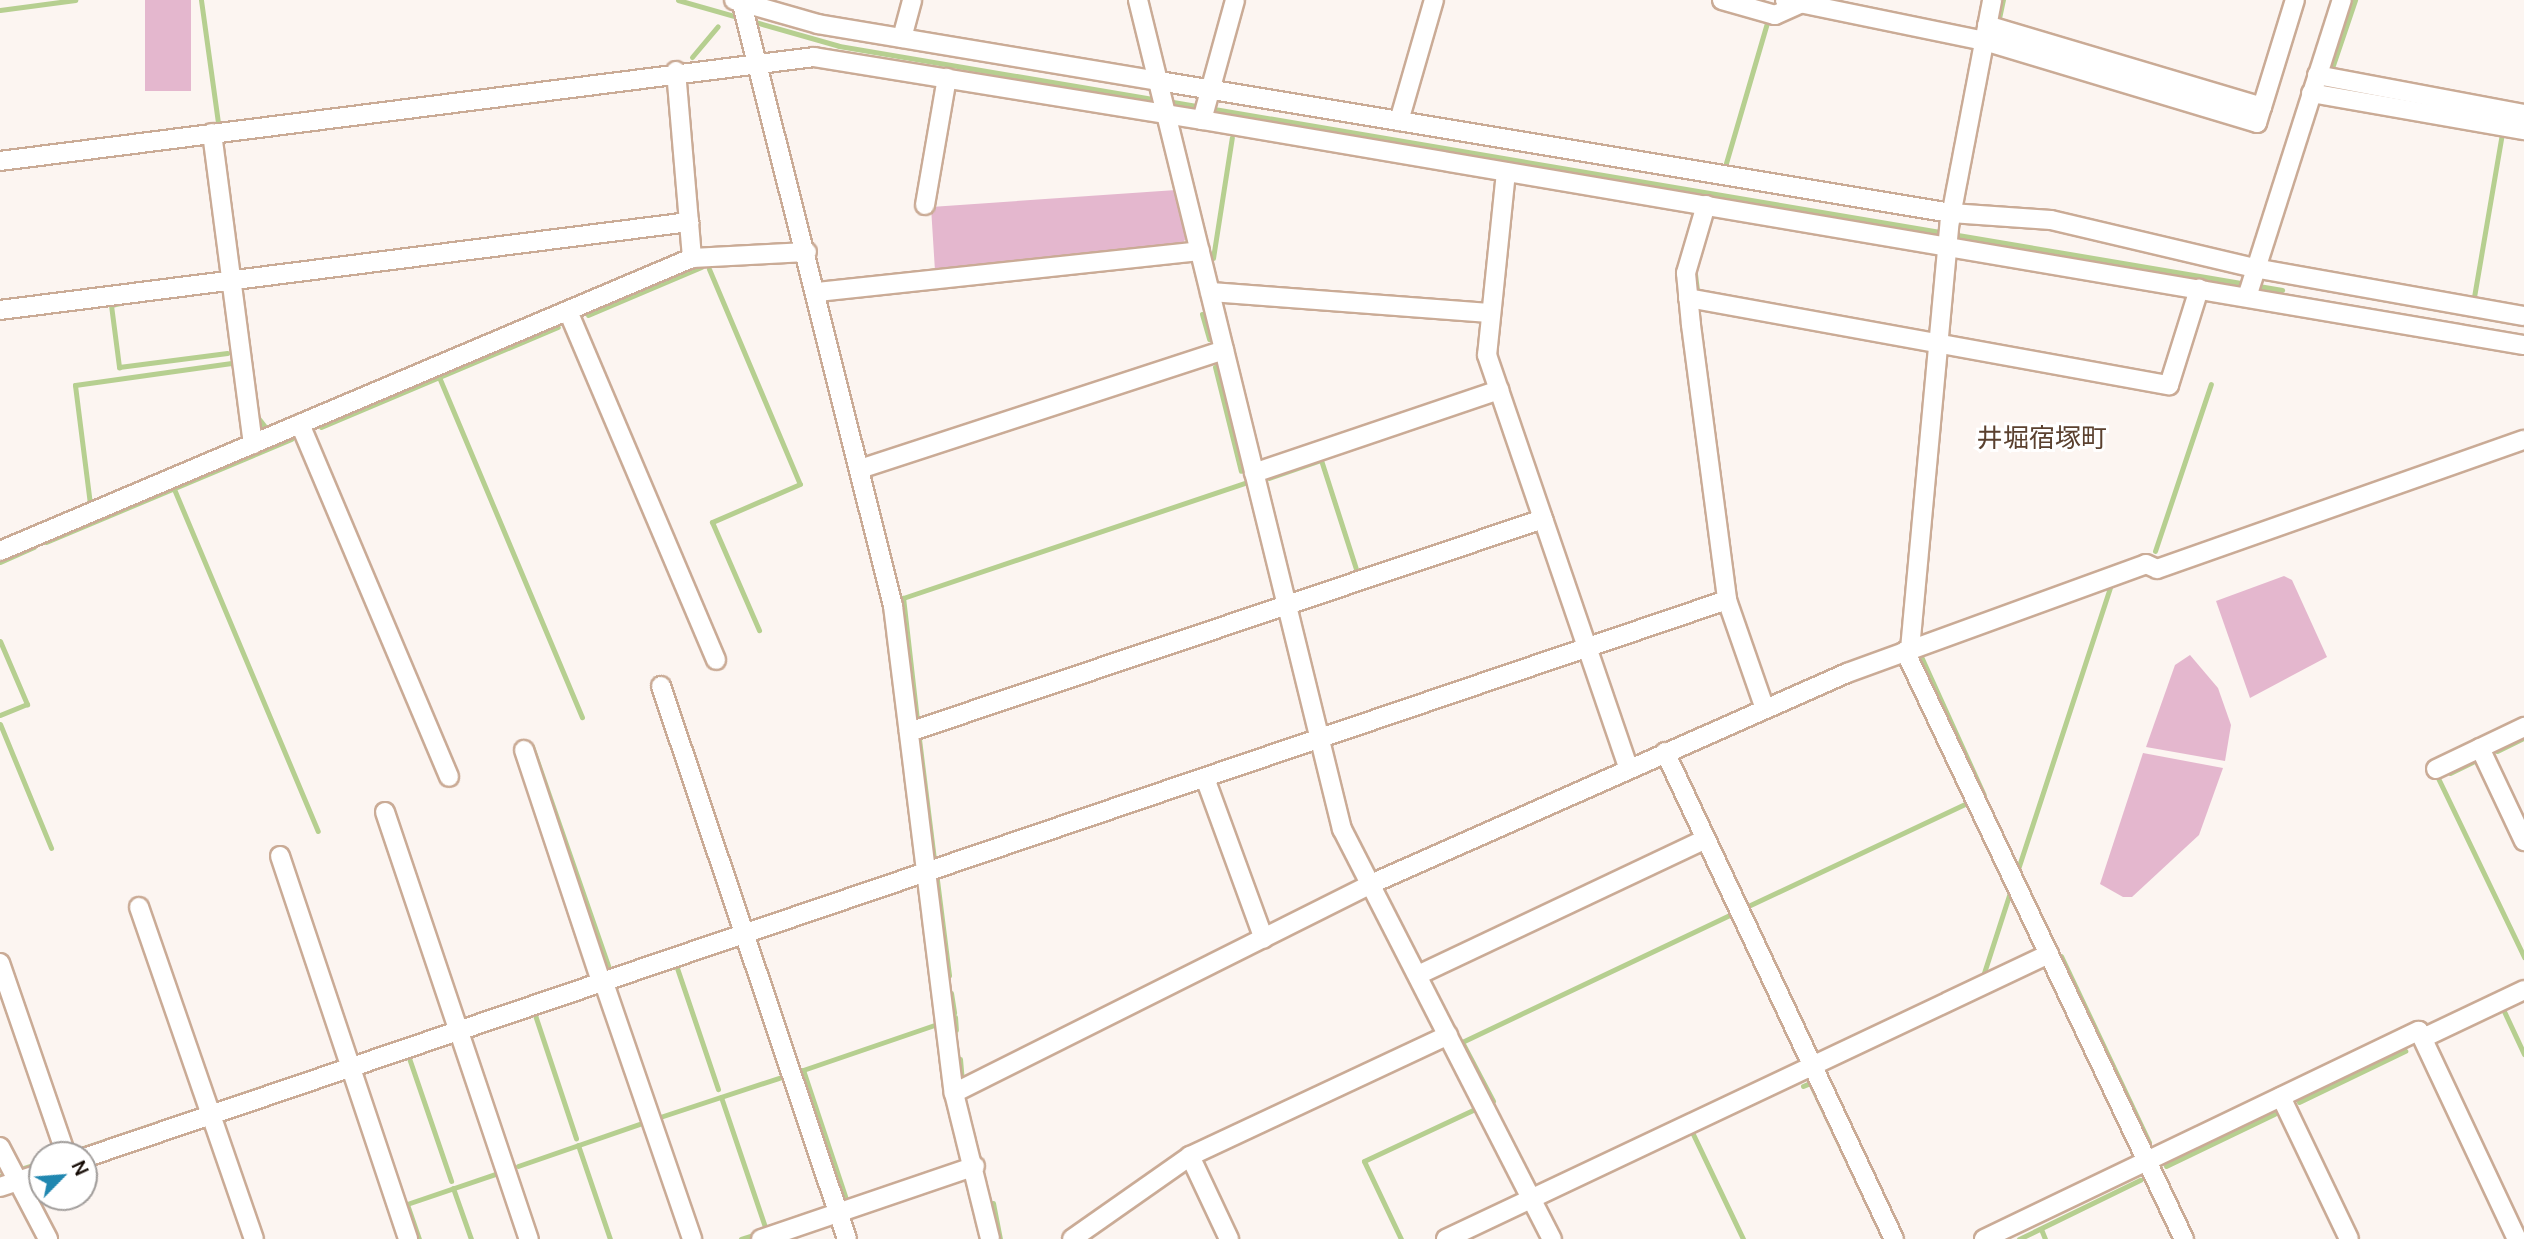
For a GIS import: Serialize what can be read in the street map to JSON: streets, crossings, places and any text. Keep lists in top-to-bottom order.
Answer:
{
  "districts": ["井堀宿塚町"],
  "north": "top right"
}
